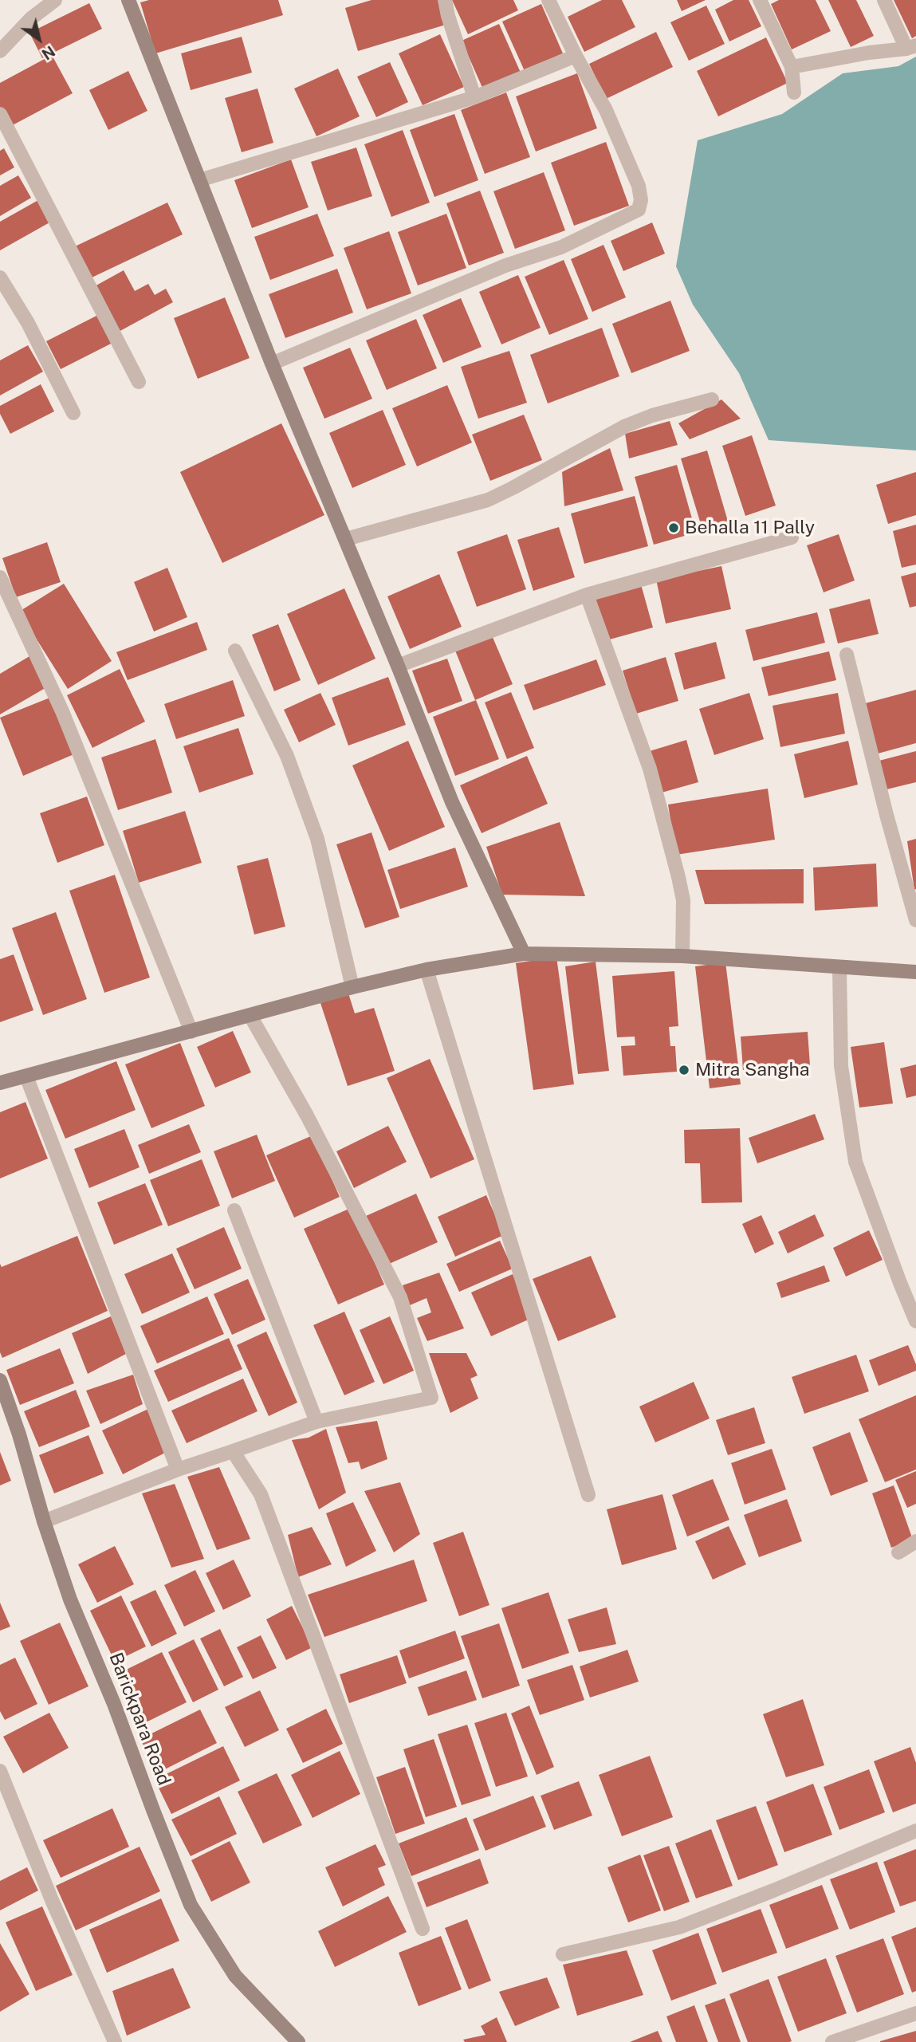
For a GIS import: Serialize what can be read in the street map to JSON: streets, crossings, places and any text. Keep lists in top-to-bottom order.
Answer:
{
  "streets": {
    "street": ["Barickpara Road"]
  },
  "places": ["Behalla 11 Pally", "Mitra Sangha"],
  "north": "bottom right"
}
